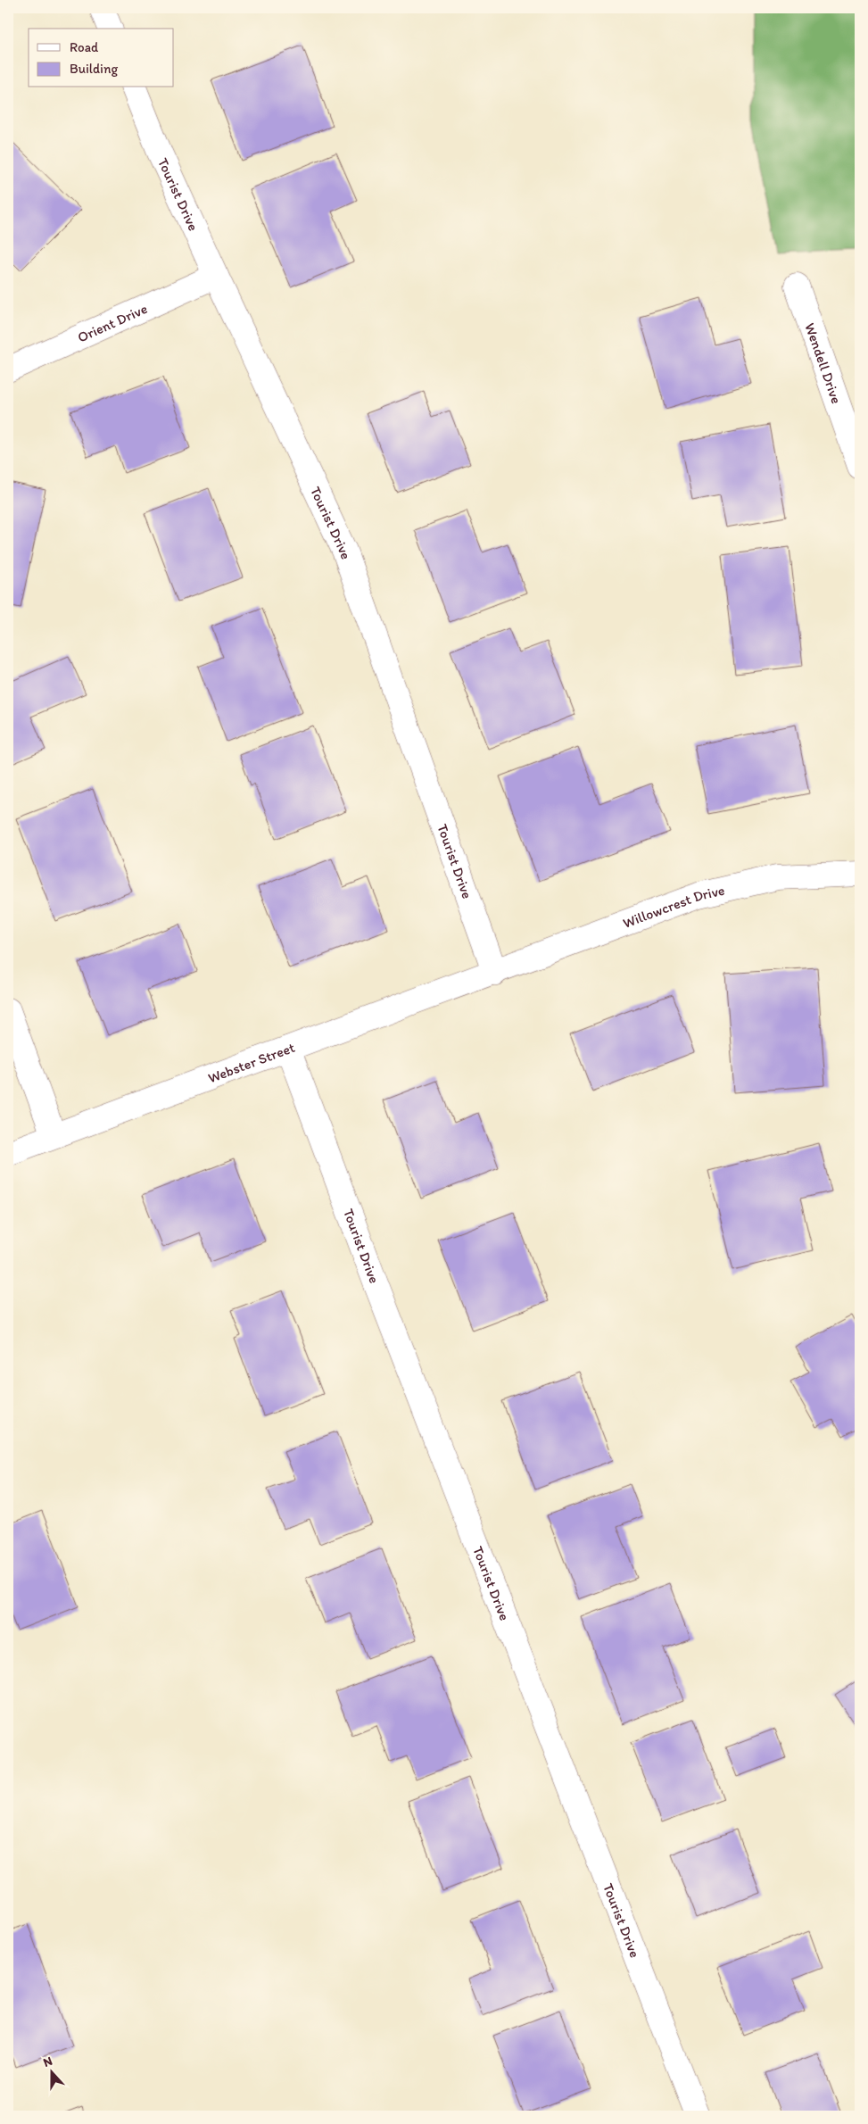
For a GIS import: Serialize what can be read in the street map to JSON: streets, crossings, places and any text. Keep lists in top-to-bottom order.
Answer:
{
  "streets": {
    "street": [
      "Tourist Drive",
      "Orient Drive",
      "Wendell Drive",
      "Willowcrest Drive",
      "Webster Street"
    ]
  },
  "crossings": [
    ["Tourist Drive", "Orient Drive"],
    ["Tourist Drive", "Willowcrest Drive"],
    ["Tourist Drive", "Webster Street"],
    ["Willowcrest Drive", "Webster Street"]
  ],
  "legend": ["Road", "Building"],
  "north": "top"
}
